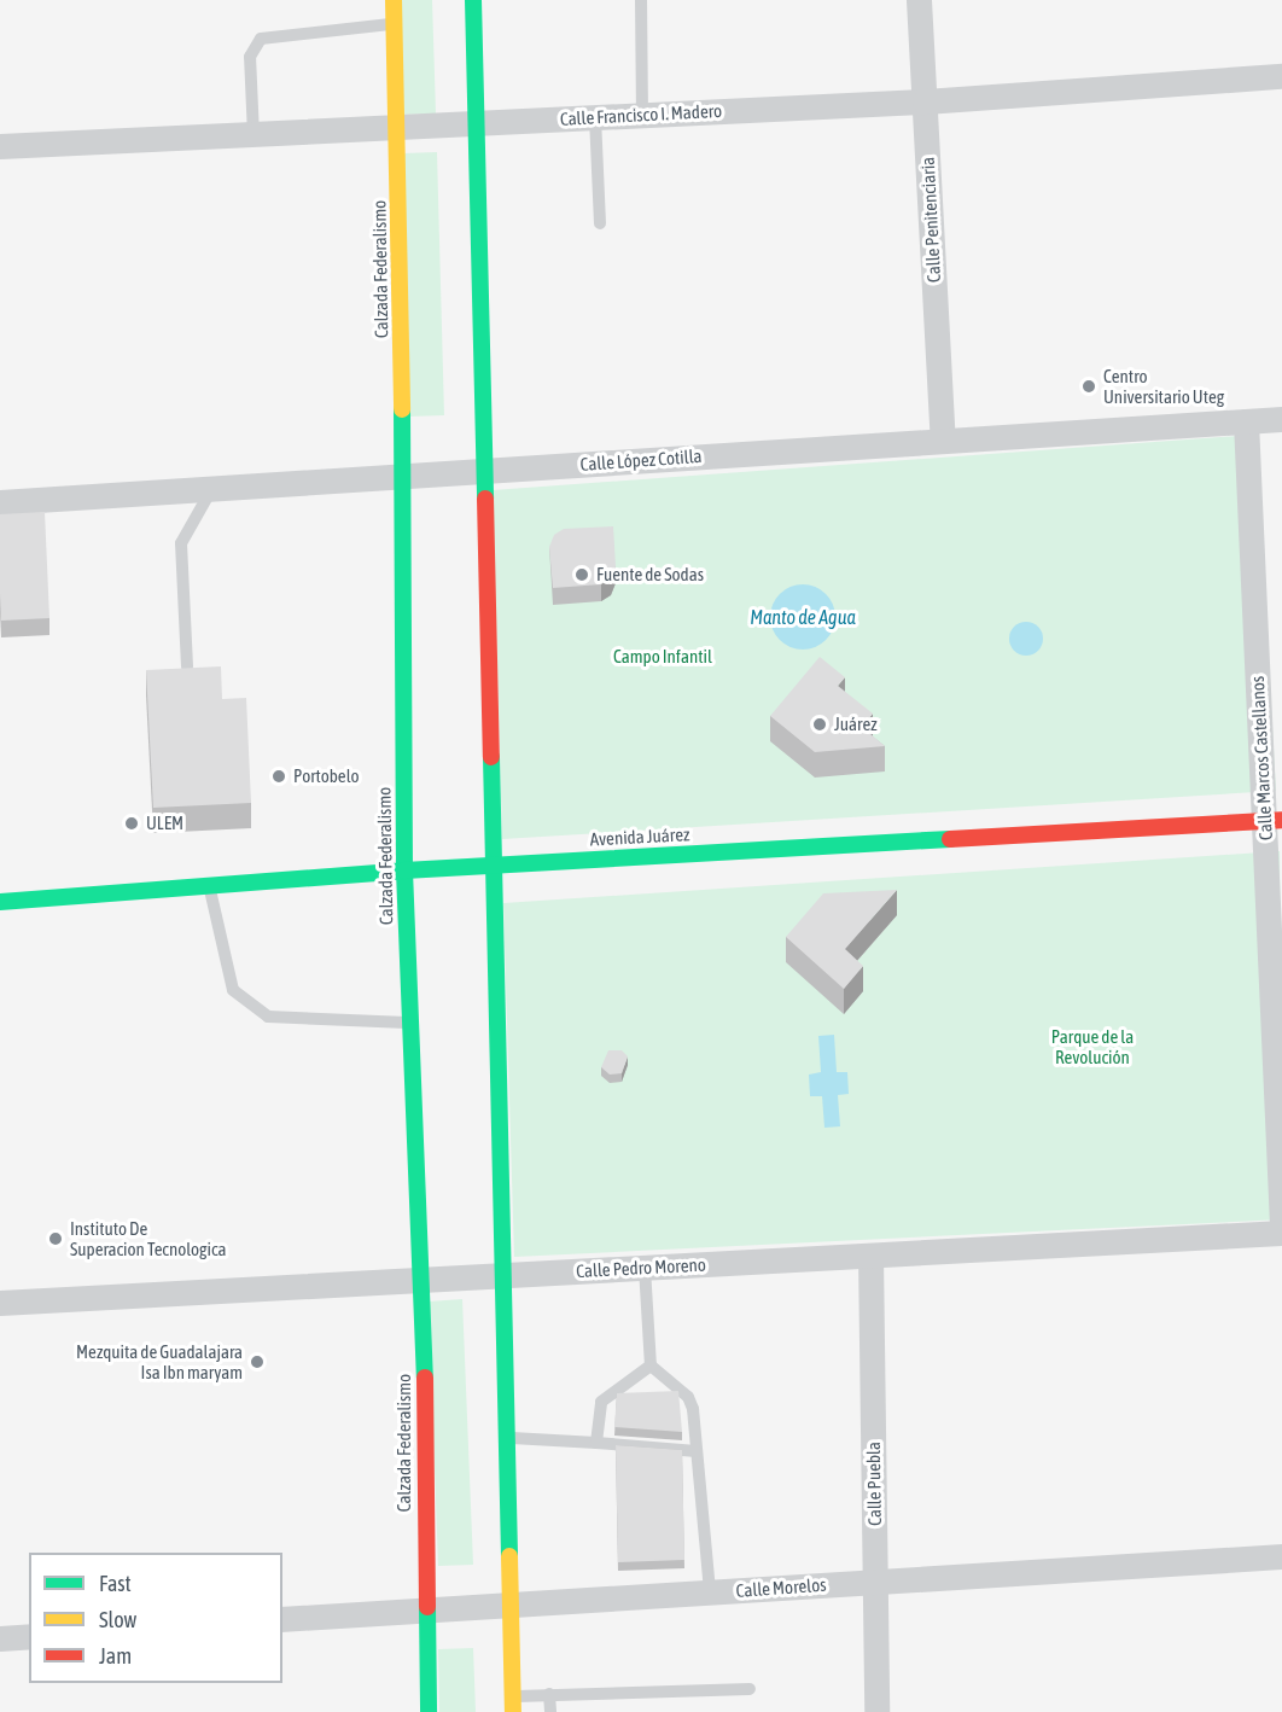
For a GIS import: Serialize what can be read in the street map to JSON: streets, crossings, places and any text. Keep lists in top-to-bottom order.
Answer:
{
  "streets": {
    "main road": ["Calzada Federalismo", "Avenida Juárez"],
    "street": [
      "Calle Francisco I. Madero",
      "Calle Penitenciaria",
      "Calle López Cotilla",
      "Calle Marcos Castellanos",
      "Calle Pedro Moreno",
      "Calle Puebla",
      "Calle Morelos"
    ]
  },
  "crossings": [
    ["Calle Francisco I. Madero", "Calle Penitenciaria"],
    ["Calle Francisco I. Madero", "Calzada Federalismo"],
    ["Calle Penitenciaria", "Calle López Cotilla"],
    ["Calzada Federalismo", "Calle López Cotilla"],
    ["Calzada Federalismo", "Avenida Juárez"],
    ["Calzada Federalismo", "Calle Pedro Moreno"],
    ["Calzada Federalismo", "Calle Morelos"],
    ["Calle López Cotilla", "Calle Marcos Castellanos"],
    ["Calle Marcos Castellanos", "Avenida Juárez"],
    ["Calle Pedro Moreno", "Calle Puebla"],
    ["Calle Puebla", "Calle Morelos"]
  ],
  "water": ["Manto de Agua"],
  "parks": ["Campo Infantil", "Parque de la Revolución"],
  "places": [
    "Centro Universitario Uteg",
    "Fuente de Sodas",
    "Juárez",
    "Portobelo",
    "ULEM",
    "Instituto De Superacion Tecnologica",
    "Mezquita de Guadalajara Isa Ibn maryam"
  ],
  "legend": ["Fast", "Slow", "Jam"]
}
